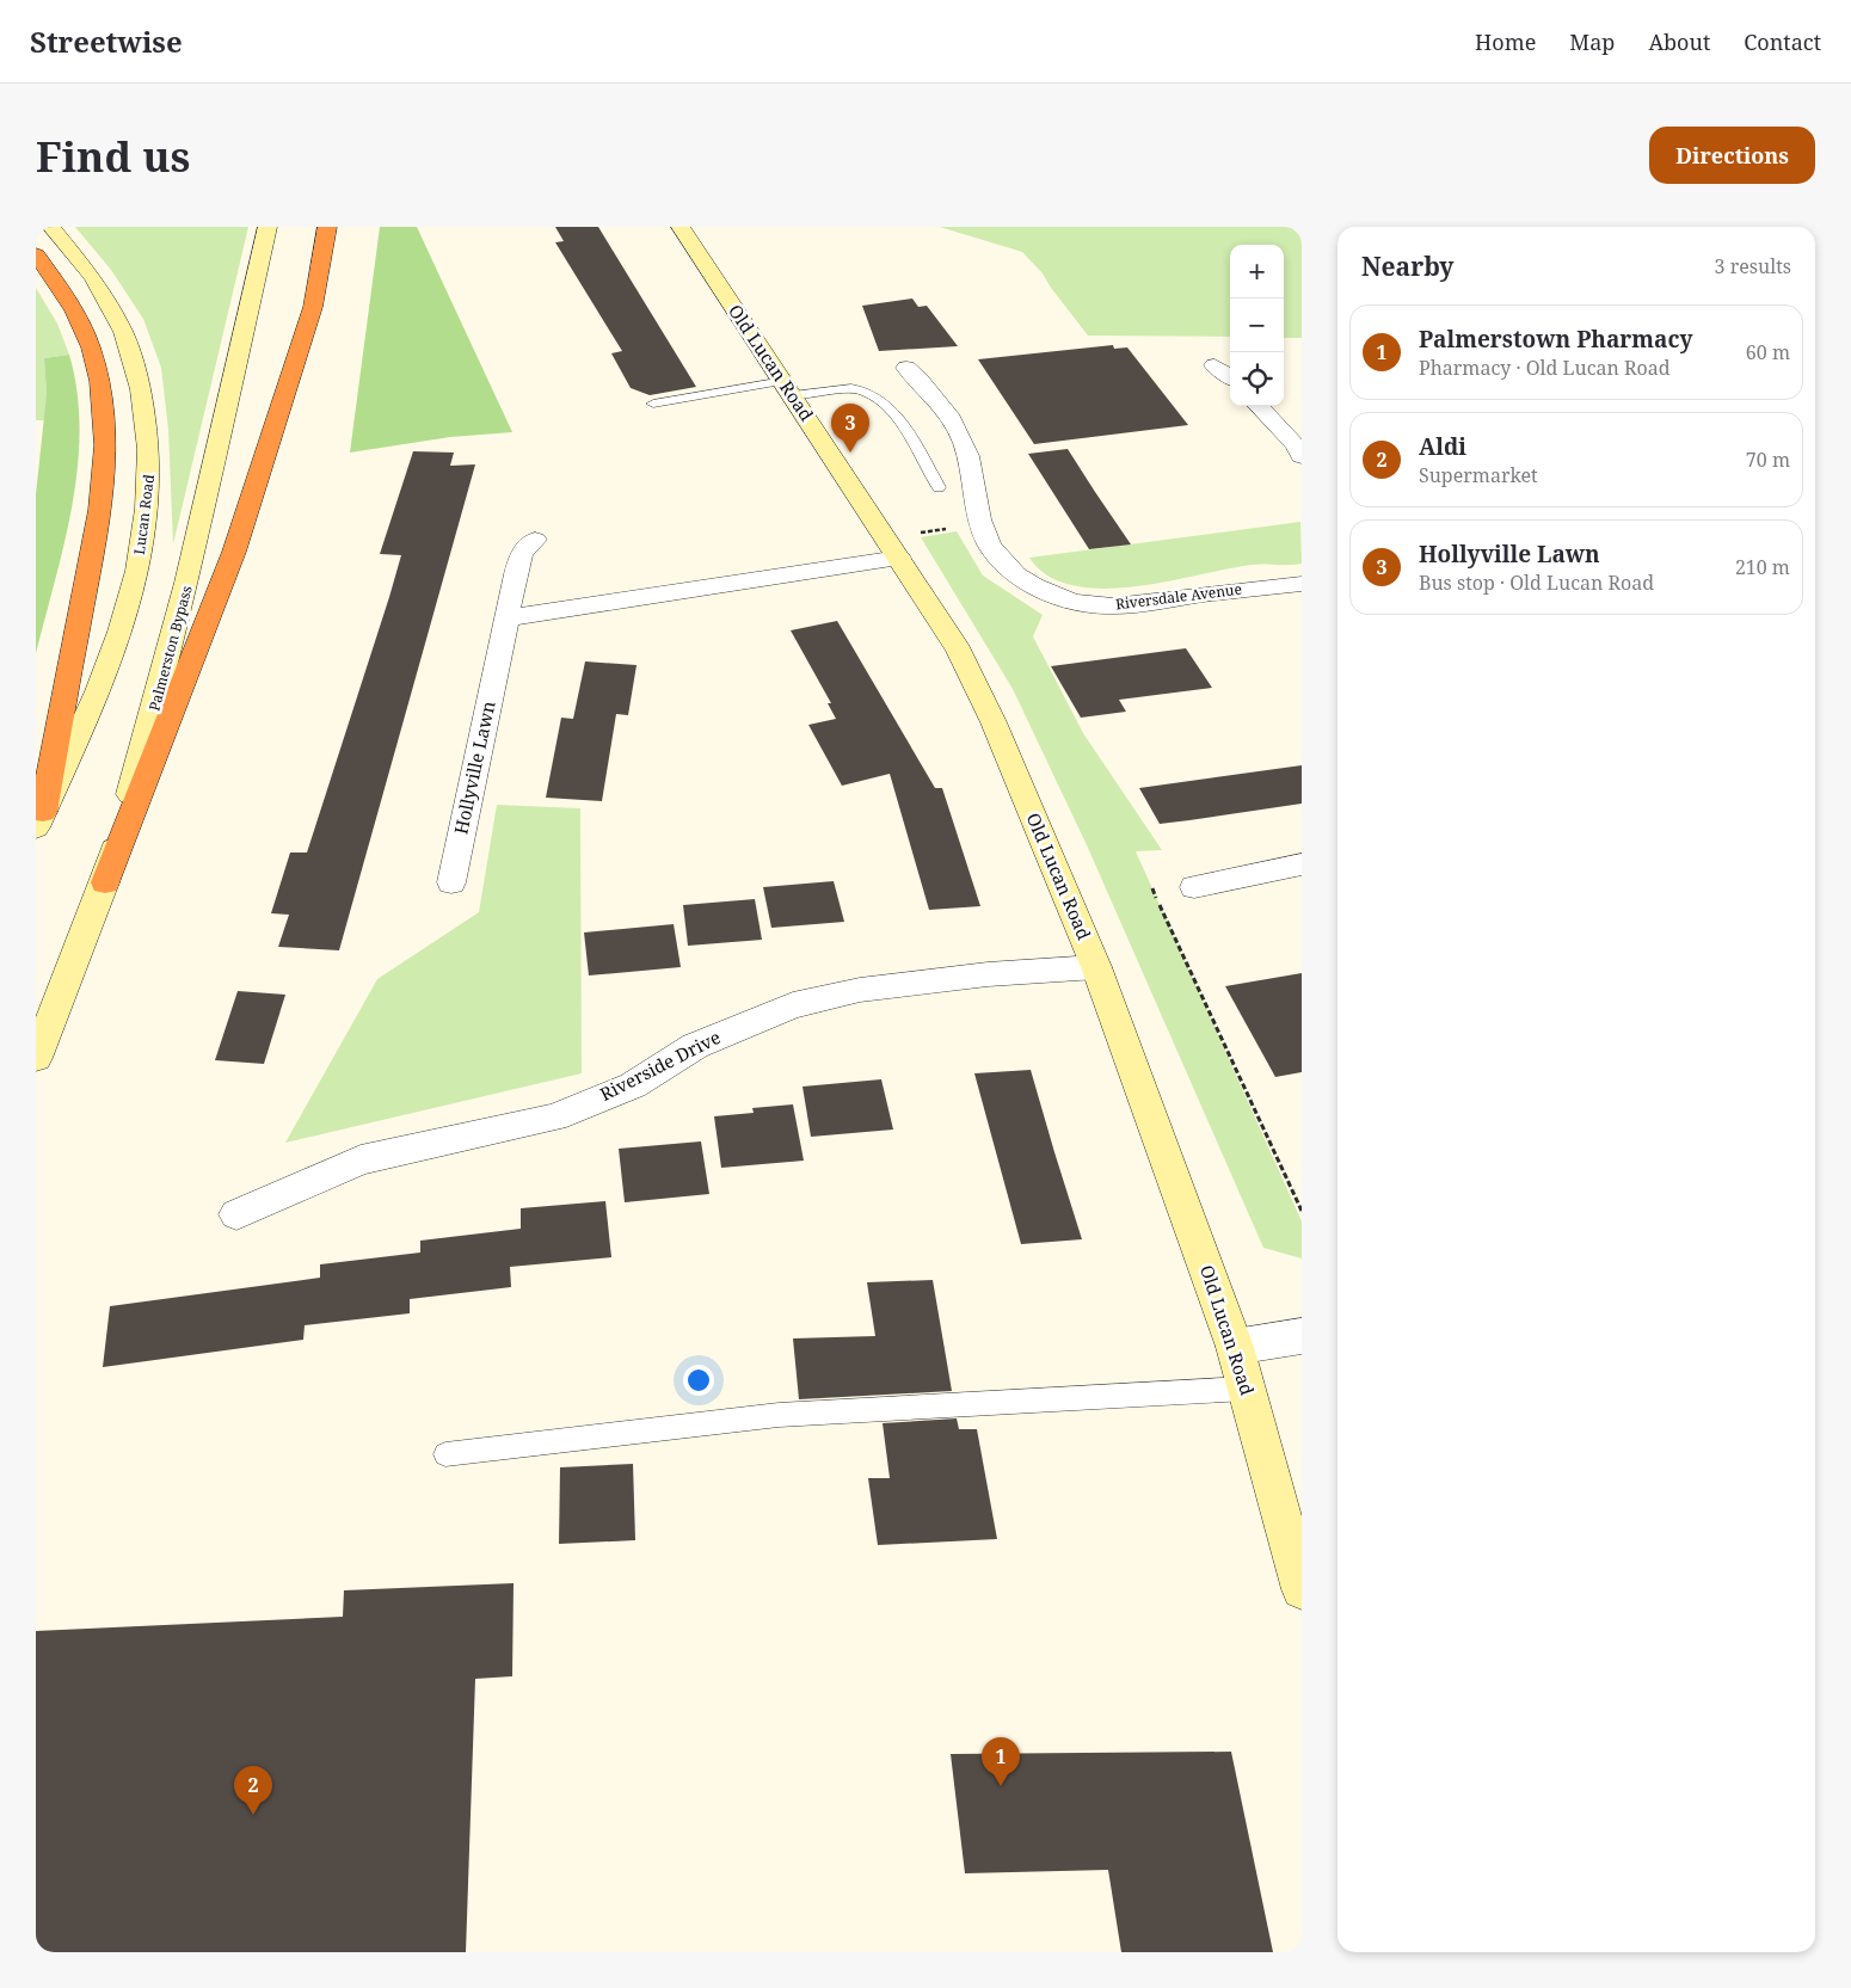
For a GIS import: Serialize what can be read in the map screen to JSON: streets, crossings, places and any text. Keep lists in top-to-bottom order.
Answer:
{
  "streets": {
    "main road": ["Old Lucan Road", "Lucan Road", "Palmerston Bypass"],
    "street": ["Riversdale Avenue", "Hollyville Lawn", "Riverside Drive"]
  },
  "crossings": [
    ["Old Lucan Road", "Riverside Drive"]
  ],
  "page": {
    "header": "Streetwise",
    "nav": [
      "Home",
      "Map",
      "About",
      "Contact"
    ],
    "buttons": "Directions",
    "title": "Find us",
    "heading": ["Nearby", "3 results"],
    "map_buttons": ["+", "−"],
    "list": [
      {
        "mark": "1",
        "name": "Palmerstown Pharmacy",
        "note": "Pharmacy · Old Lucan Road",
        "value": "60 m"
      },
      {
        "mark": "2",
        "name": "Aldi",
        "note": "Supermarket",
        "value": "70 m"
      },
      {
        "mark": "3",
        "name": "Hollyville Lawn",
        "note": "Bus stop · Old Lucan Road",
        "value": "210 m"
      }
    ],
    "pins": ["3", "1", "2"]
  }
}
